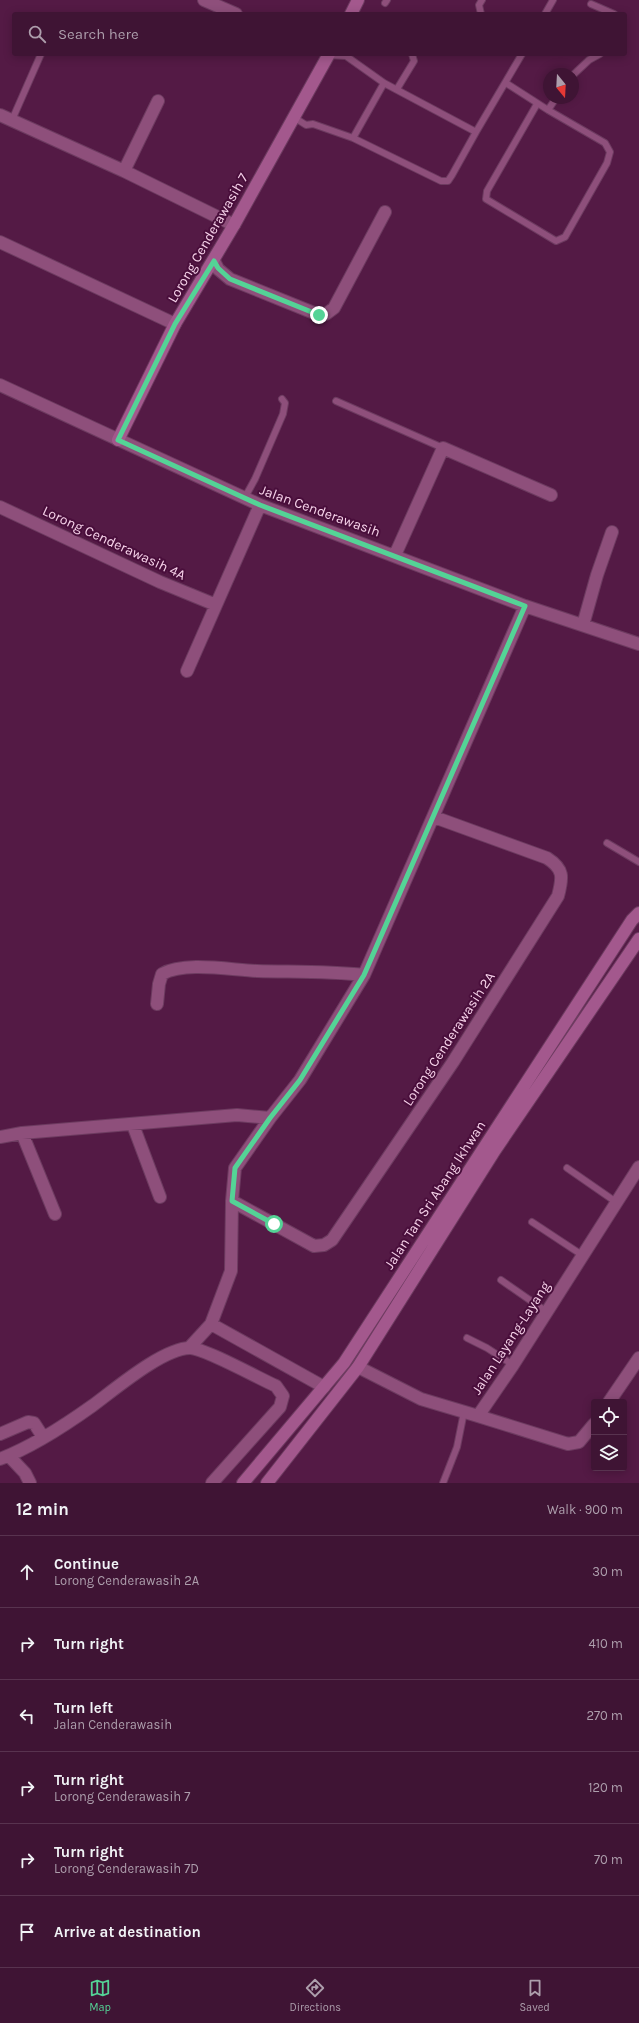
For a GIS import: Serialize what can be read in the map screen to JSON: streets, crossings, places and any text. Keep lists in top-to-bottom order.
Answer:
{
  "streets": {
    "street": [
      "Lorong Cenderawasih 7",
      "Jalan Cenderawasih",
      "Lorong Cenderawasih 4A",
      "Lorong Cenderawasih 2A",
      "Jalan Tan Sri Abang Ikhwan",
      "Jalan Layang-Layang"
    ]
  },
  "crossings": [
    ["Lorong Cenderawasih 7", "Jalan Cenderawasih"],
    ["Jalan Tan Sri Abang Ikhwan", "Jalan Layang-Layang"]
  ],
  "north": "bottom",
  "page": {
    "search": "Search here",
    "heading": ["12 min", "Walk · 900 m"],
    "list": [
      ["Continue", "Lorong Cenderawasih 2A", "30 m"],
      ["Turn right", "410 m"],
      ["Turn left", "Jalan Cenderawasih", "270 m"],
      ["Turn right", "Lorong Cenderawasih 7", "120 m"],
      ["Turn right", "Lorong Cenderawasih 7D", "70 m"],
      "Arrive at destination"
    ],
    "nav": ["Map", "Directions", "Saved"]
  }
}
